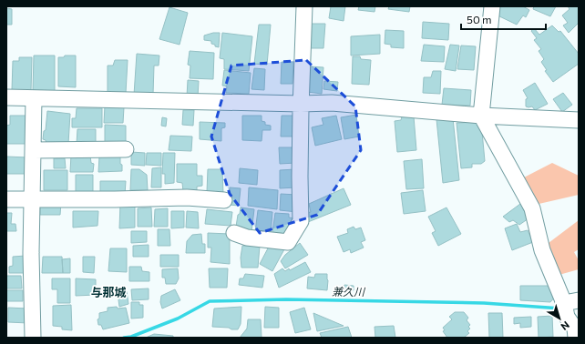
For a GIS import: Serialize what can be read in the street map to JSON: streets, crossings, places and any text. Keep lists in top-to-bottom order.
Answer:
{
  "districts": ["与那城"],
  "water": ["兼久川"],
  "scale_bar": "50 m",
  "north": "bottom right"
}
